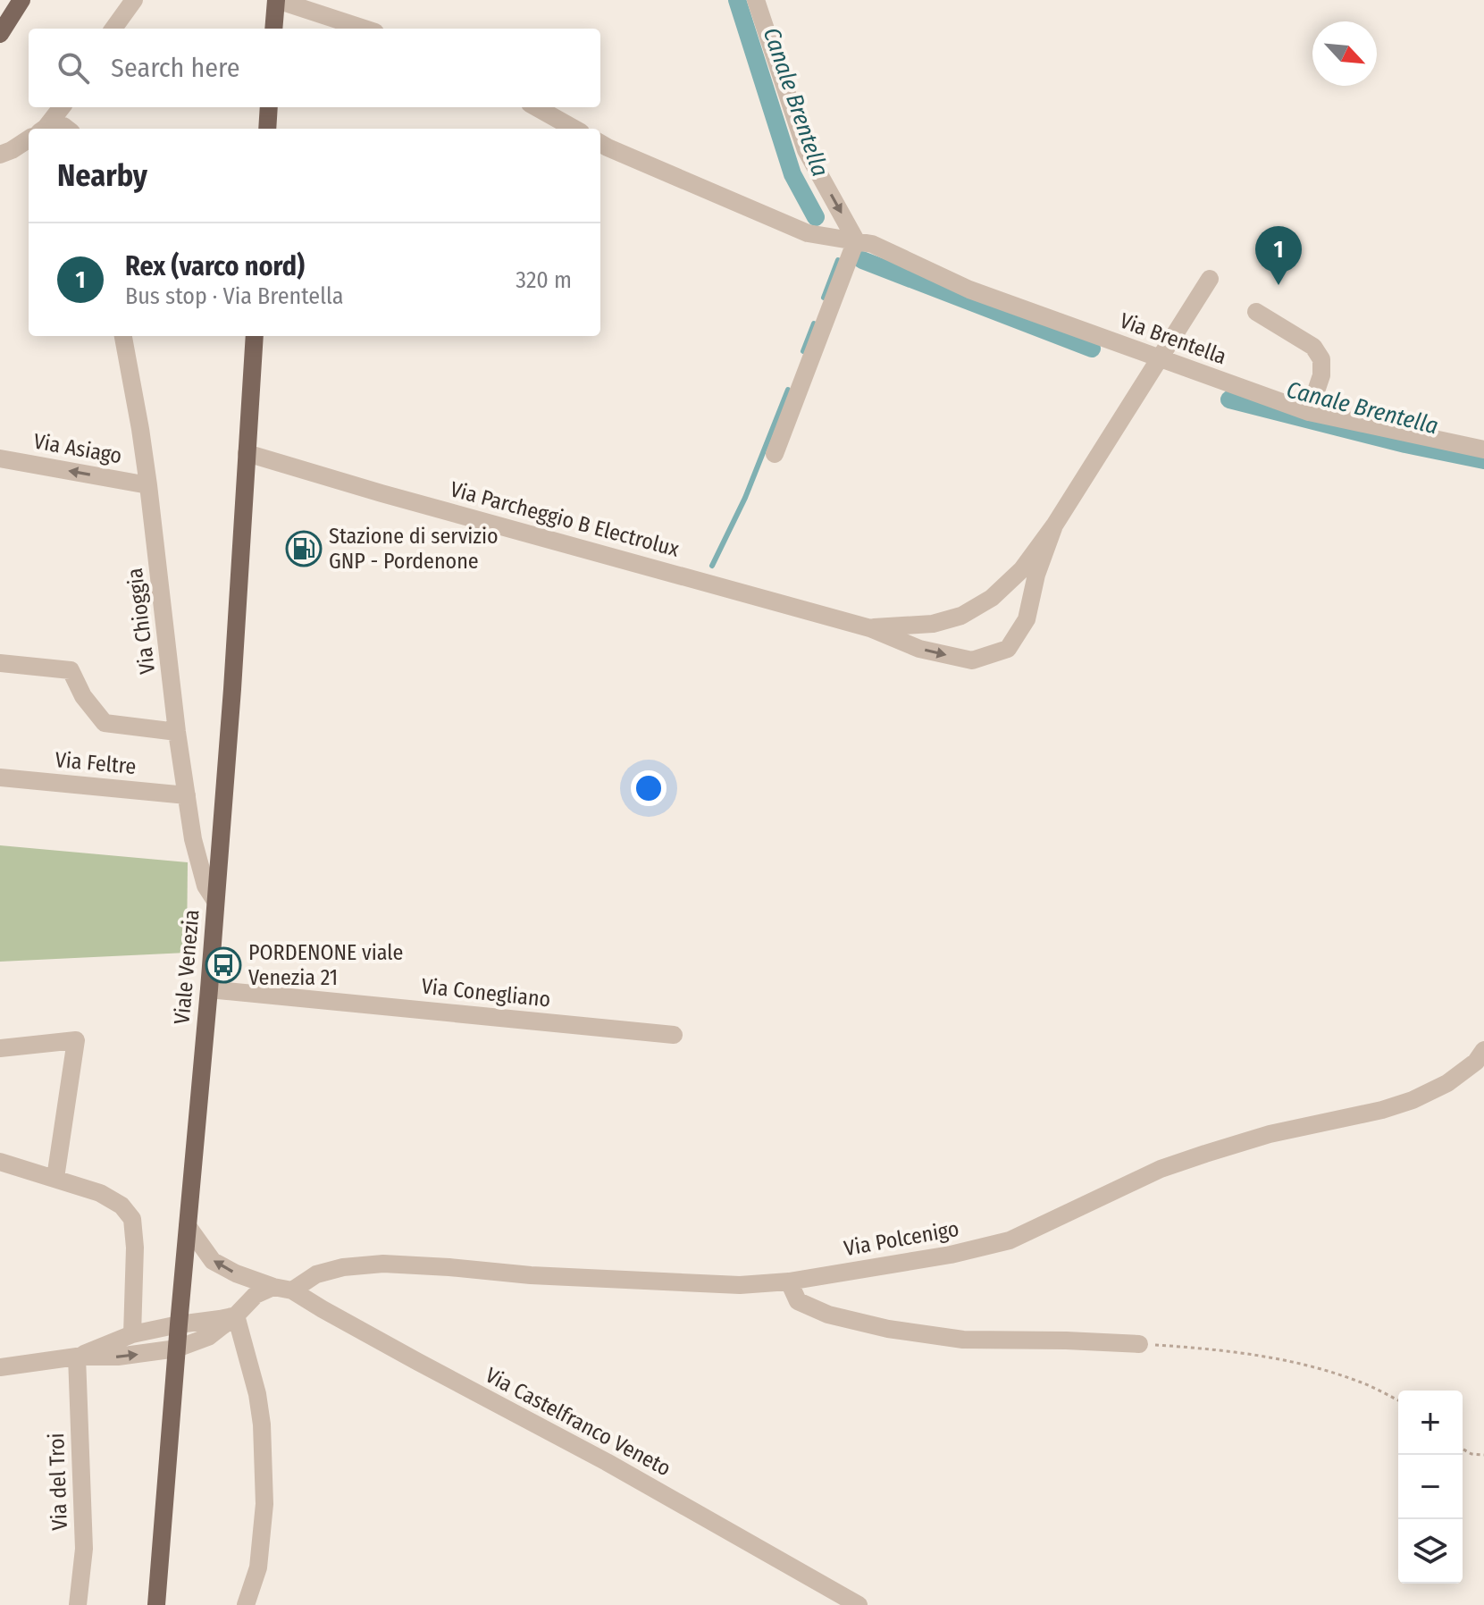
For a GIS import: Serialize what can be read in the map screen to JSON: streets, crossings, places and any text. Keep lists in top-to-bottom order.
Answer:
{
  "streets": {
    "main road": ["Viale Venezia"],
    "street": [
      "Via Brentella",
      "Via Asiago",
      "Via Parcheggio B Electrolux",
      "Via Chioggia",
      "Via Feltre",
      "Via Conegliano",
      "Via Polcenigo",
      "Via Castelfranco Veneto",
      "Via del Troi"
    ]
  },
  "crossings": [
    ["Via Brentella", "Via Parcheggio B Electrolux"],
    ["Via Asiago", "Via Chioggia"],
    ["Via Parcheggio B Electrolux", "Viale Venezia"],
    ["Via Chioggia", "Via Feltre"],
    ["Via Chioggia", "Viale Venezia"],
    ["Viale Venezia", "Via Conegliano"],
    ["Viale Venezia", "Via Castelfranco Veneto"],
    ["Via Polcenigo", "Via Castelfranco Veneto"]
  ],
  "one_way": ["Via Asiago"],
  "water": ["Canale Brentella"],
  "places": {
    "fuel station": ["Stazione di servizio GNP - Pordenone"],
    "bus stop": ["PORDENONE viale Venezia 21"]
  },
  "north": "bottom right",
  "page": {
    "search": "Search here",
    "heading": "Nearby",
    "list": [
      {
        "mark": "1",
        "name": "Rex (varco nord)",
        "note": "Bus stop · Via Brentella",
        "value": "320 m"
      }
    ],
    "pins": "1",
    "map_buttons": ["+", "−"]
  }
}
